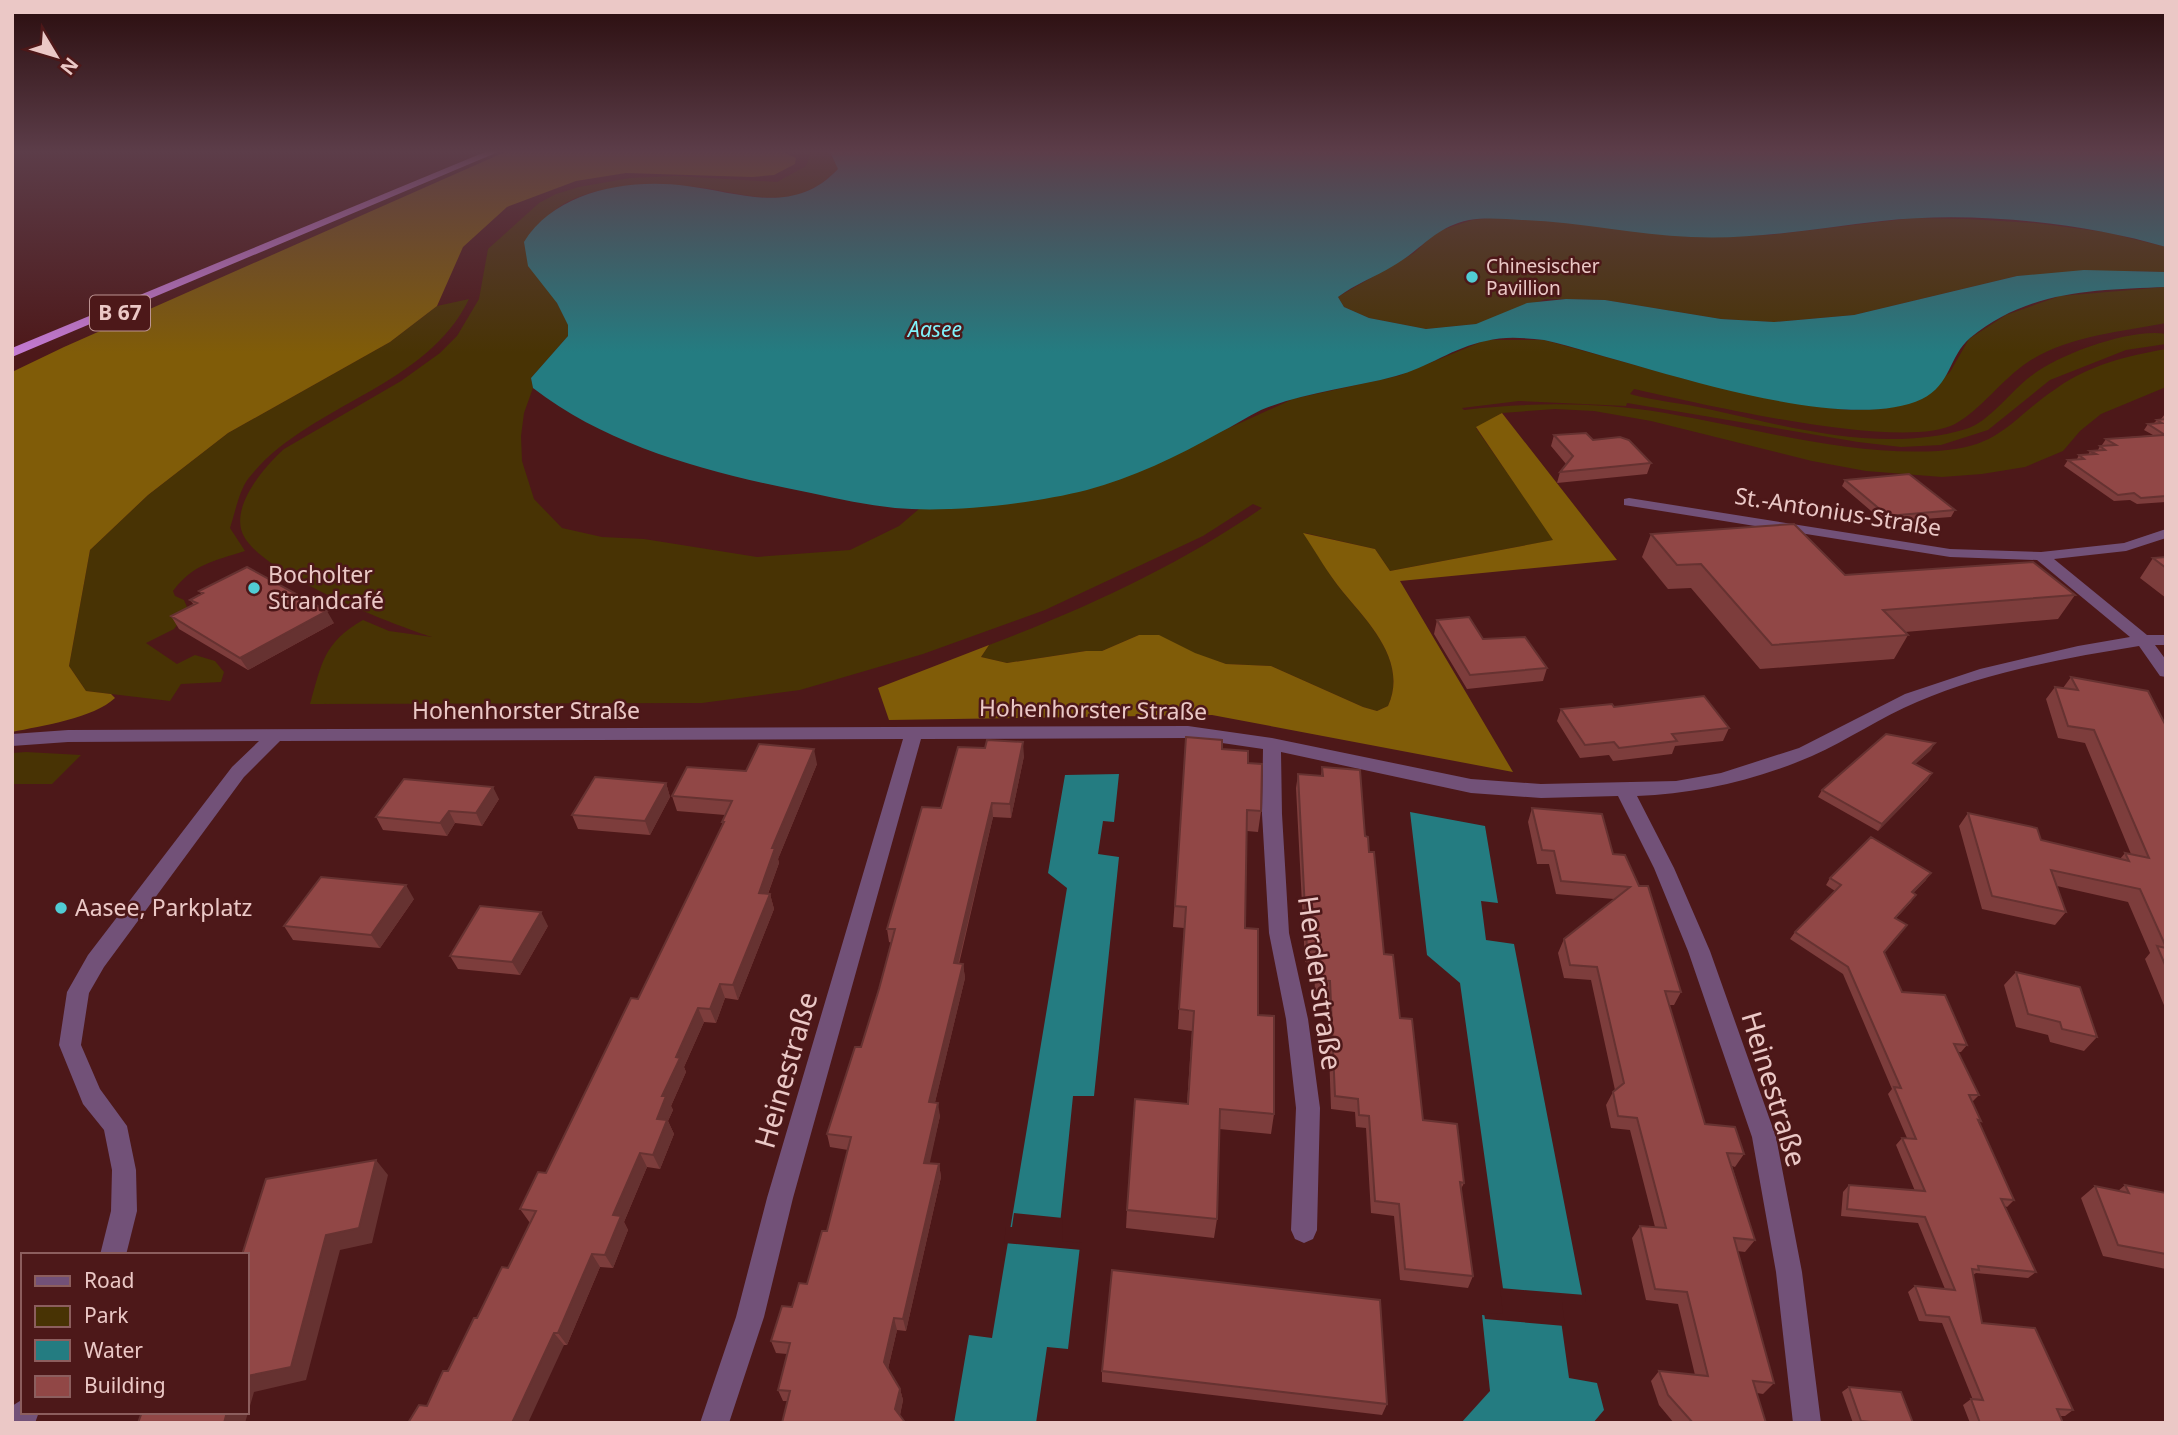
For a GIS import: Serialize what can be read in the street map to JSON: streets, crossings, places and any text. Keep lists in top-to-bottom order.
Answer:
{
  "streets": {
    "highway": ["B 67"],
    "street": [
      "St.-Antonius-Straße",
      "Hohenhorster Straße",
      "Herderstraße",
      "Heinestraße"
    ]
  },
  "crossings": [
    ["Hohenhorster Straße", "Herderstraße"],
    ["Hohenhorster Straße", "Heinestraße"]
  ],
  "water": ["Aasee"],
  "places": ["Chinesischer Pavillion", "Bocholter Strandcafé", "Aasee, Parkplatz"],
  "legend": [
    "Road",
    "Park",
    "Water",
    "Building"
  ],
  "north": "bottom right"
}
